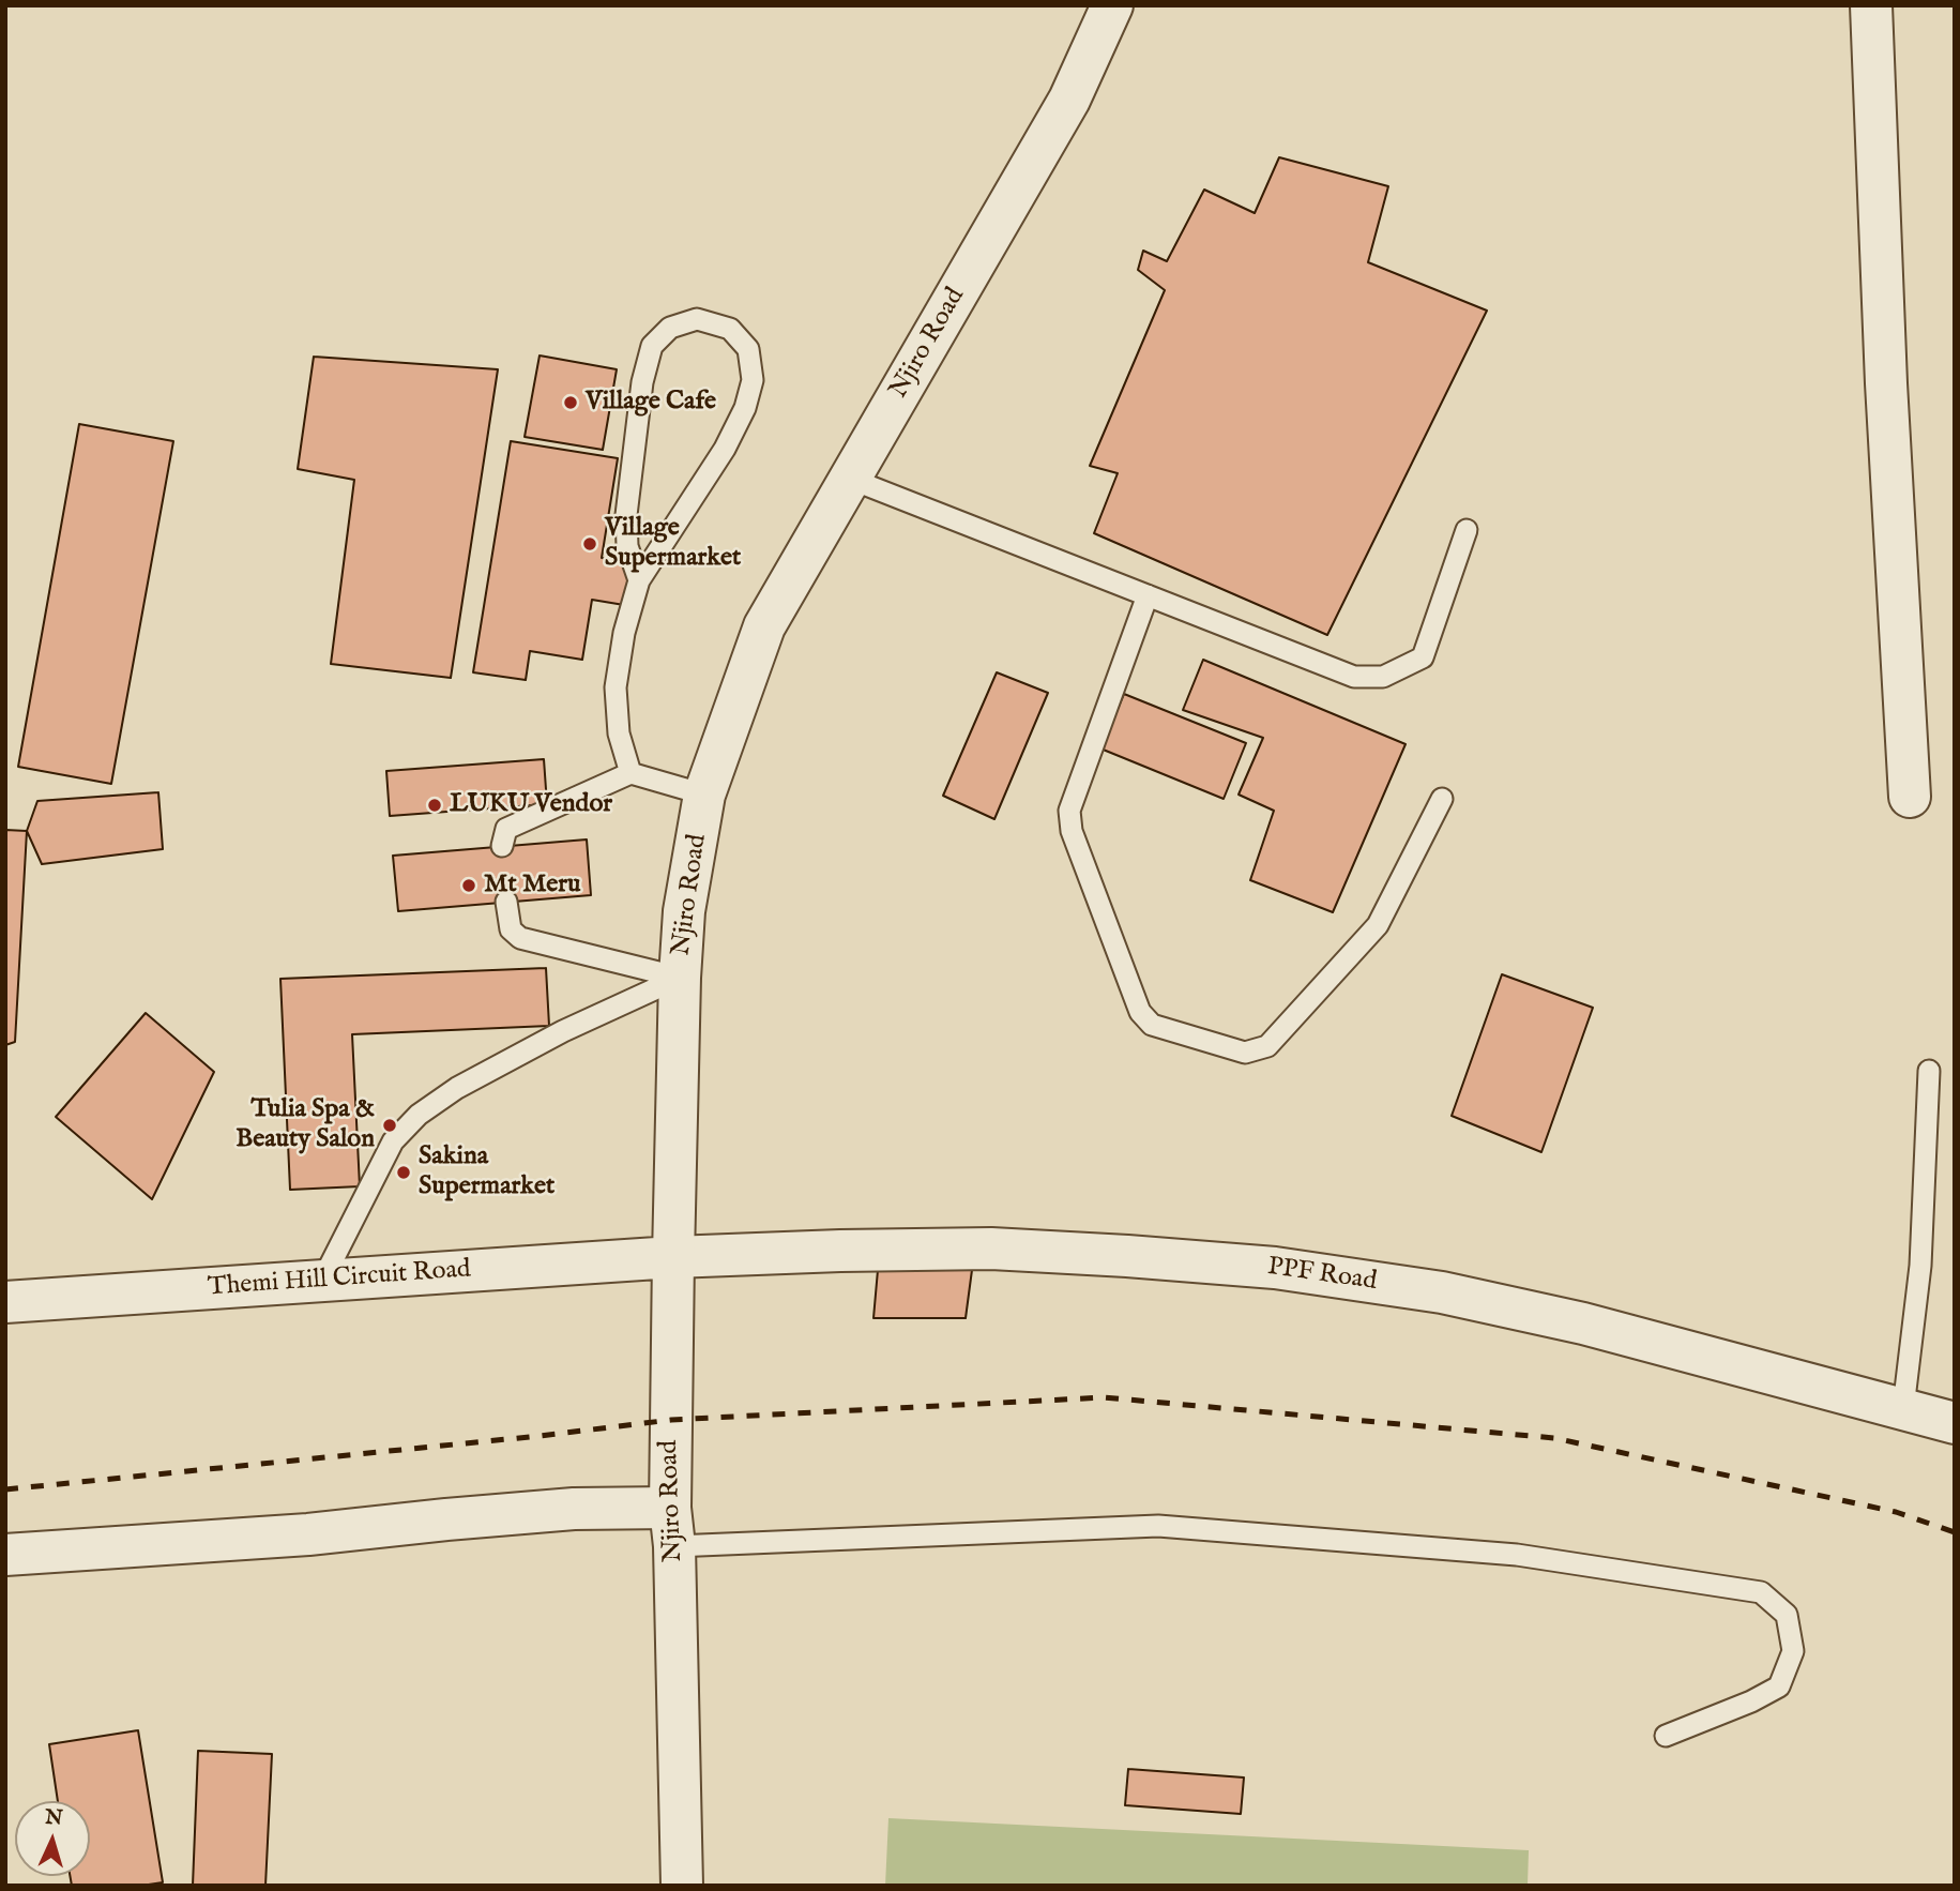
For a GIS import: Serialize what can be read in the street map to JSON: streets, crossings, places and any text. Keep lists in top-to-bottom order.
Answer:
{
  "streets": {
    "street": ["Njiro Road", "PPF Road", "Themi Hill Circuit Road"]
  },
  "crossings": [
    ["Njiro Road", "PPF Road"],
    ["Njiro Road", "Themi Hill Circuit Road"],
    ["PPF Road", "Themi Hill Circuit Road"]
  ],
  "places": [
    "Village Cafe",
    "Village Supermarket",
    "LUKU Vendor",
    "Mt Meru",
    "Tulia Spa & Beauty Salon",
    "Sakina Supermarket"
  ],
  "north": "top"
}
